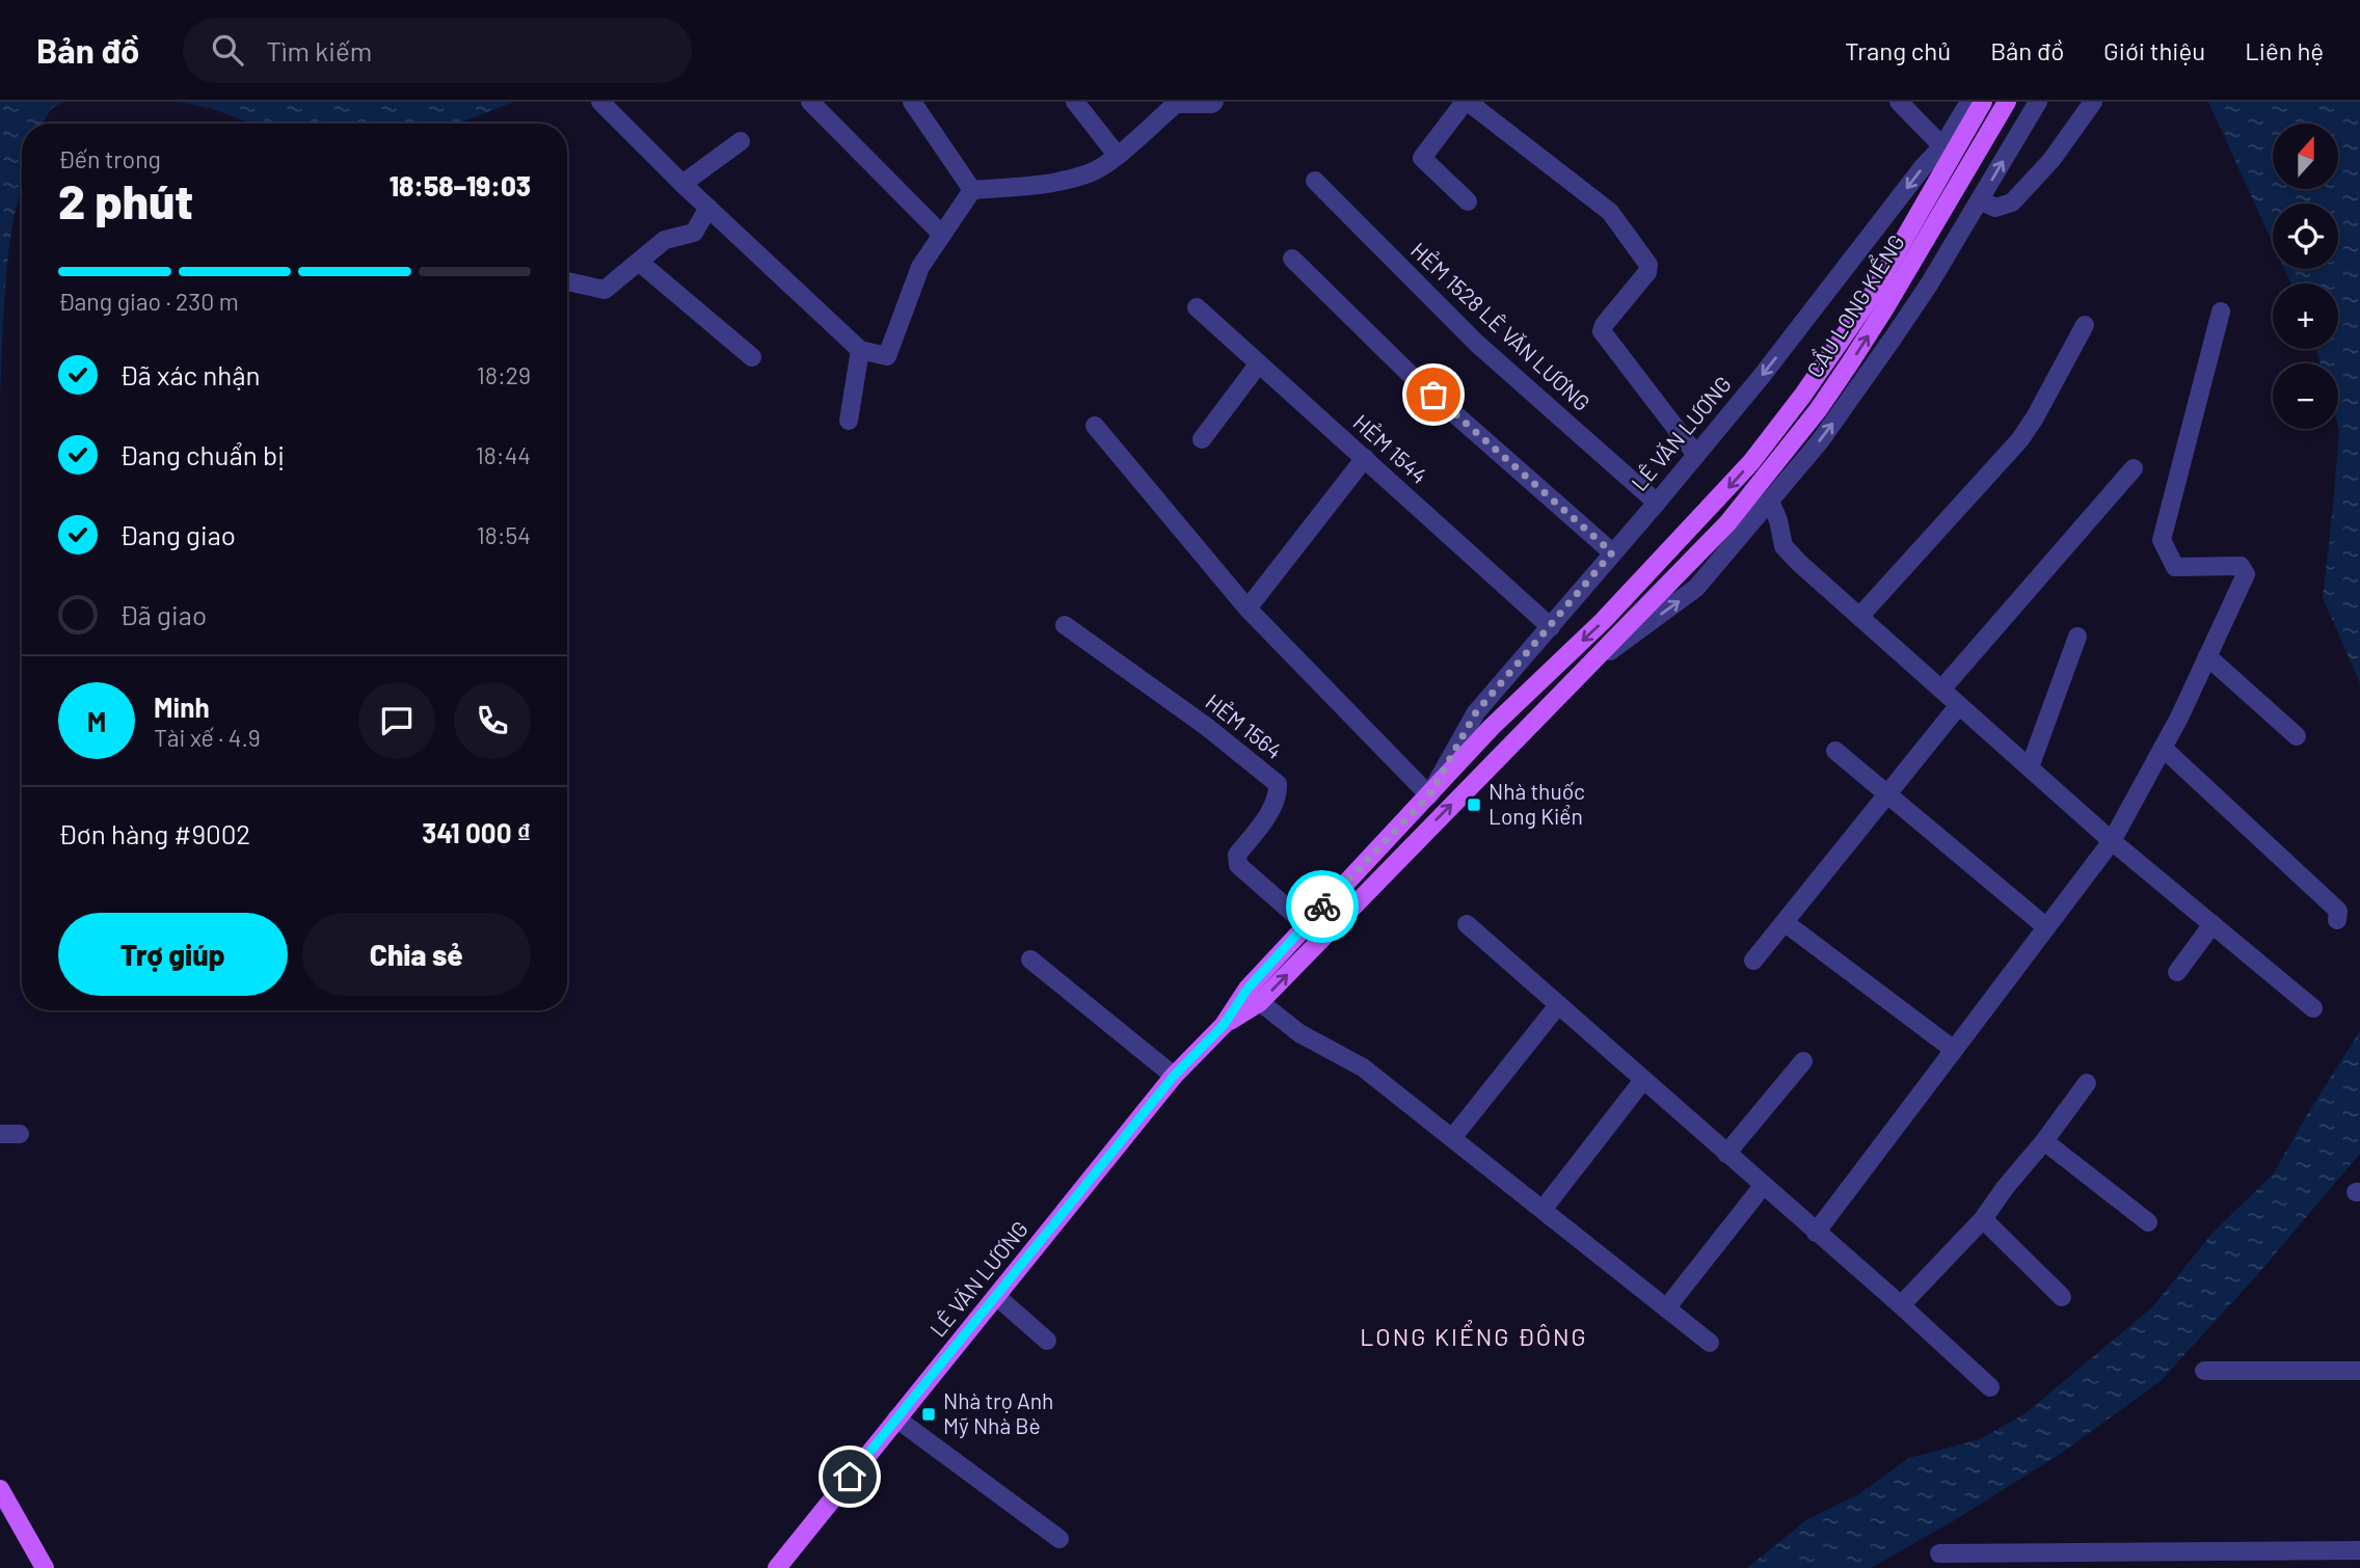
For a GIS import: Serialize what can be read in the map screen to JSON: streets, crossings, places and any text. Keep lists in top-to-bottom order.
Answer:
{
  "streets": {
    "main road": ["CẦU LONG KIỂNG", "LÊ VĂN LƯƠNG"],
    "street": ["HẺM 1528 LÊ VĂN LƯƠNG", "HẺM 1544", "HẺM 1564"]
  },
  "crossings": [
    ["CẦU LONG KIỂNG", "LÊ VĂN LƯƠNG"],
    ["HẺM 1528 LÊ VĂN LƯƠNG", "LÊ VĂN LƯƠNG"],
    ["LÊ VĂN LƯƠNG", "HẺM 1544"],
    ["LÊ VĂN LƯƠNG", "HẺM 1564"]
  ],
  "districts": ["LONG KIỂNG ĐÔNG"],
  "places": {
    "transit": ["Nhà thuốc Long Kiển", "Nhà trọ Anh Mỹ Nhà Bè"]
  },
  "north": "top",
  "page": {
    "header": "Bản đồ",
    "search": "Tìm kiếm",
    "nav": [
      "Trang chủ",
      "Bản đồ",
      "Giới thiệu",
      "Liên hệ"
    ],
    "map_buttons": ["+", "−"],
    "heading": ["2 phút", "Đến trong", "18:58–19:03"],
    "panel": [
      "Minh",
      "Tài xế · 4.9",
      "Đơn hàng #9002",
      "341 000 ₫"
    ],
    "bar": "Đang giao · 230 m",
    "list": [
      ["Đã xác nhận", "18:29"],
      ["Đang chuẩn bị", "18:44"],
      ["Đang giao", "18:54"],
      "Đã giao"
    ],
    "round": "M",
    "buttons": ["Trợ giúp", "Chia sẻ"]
  }
}
